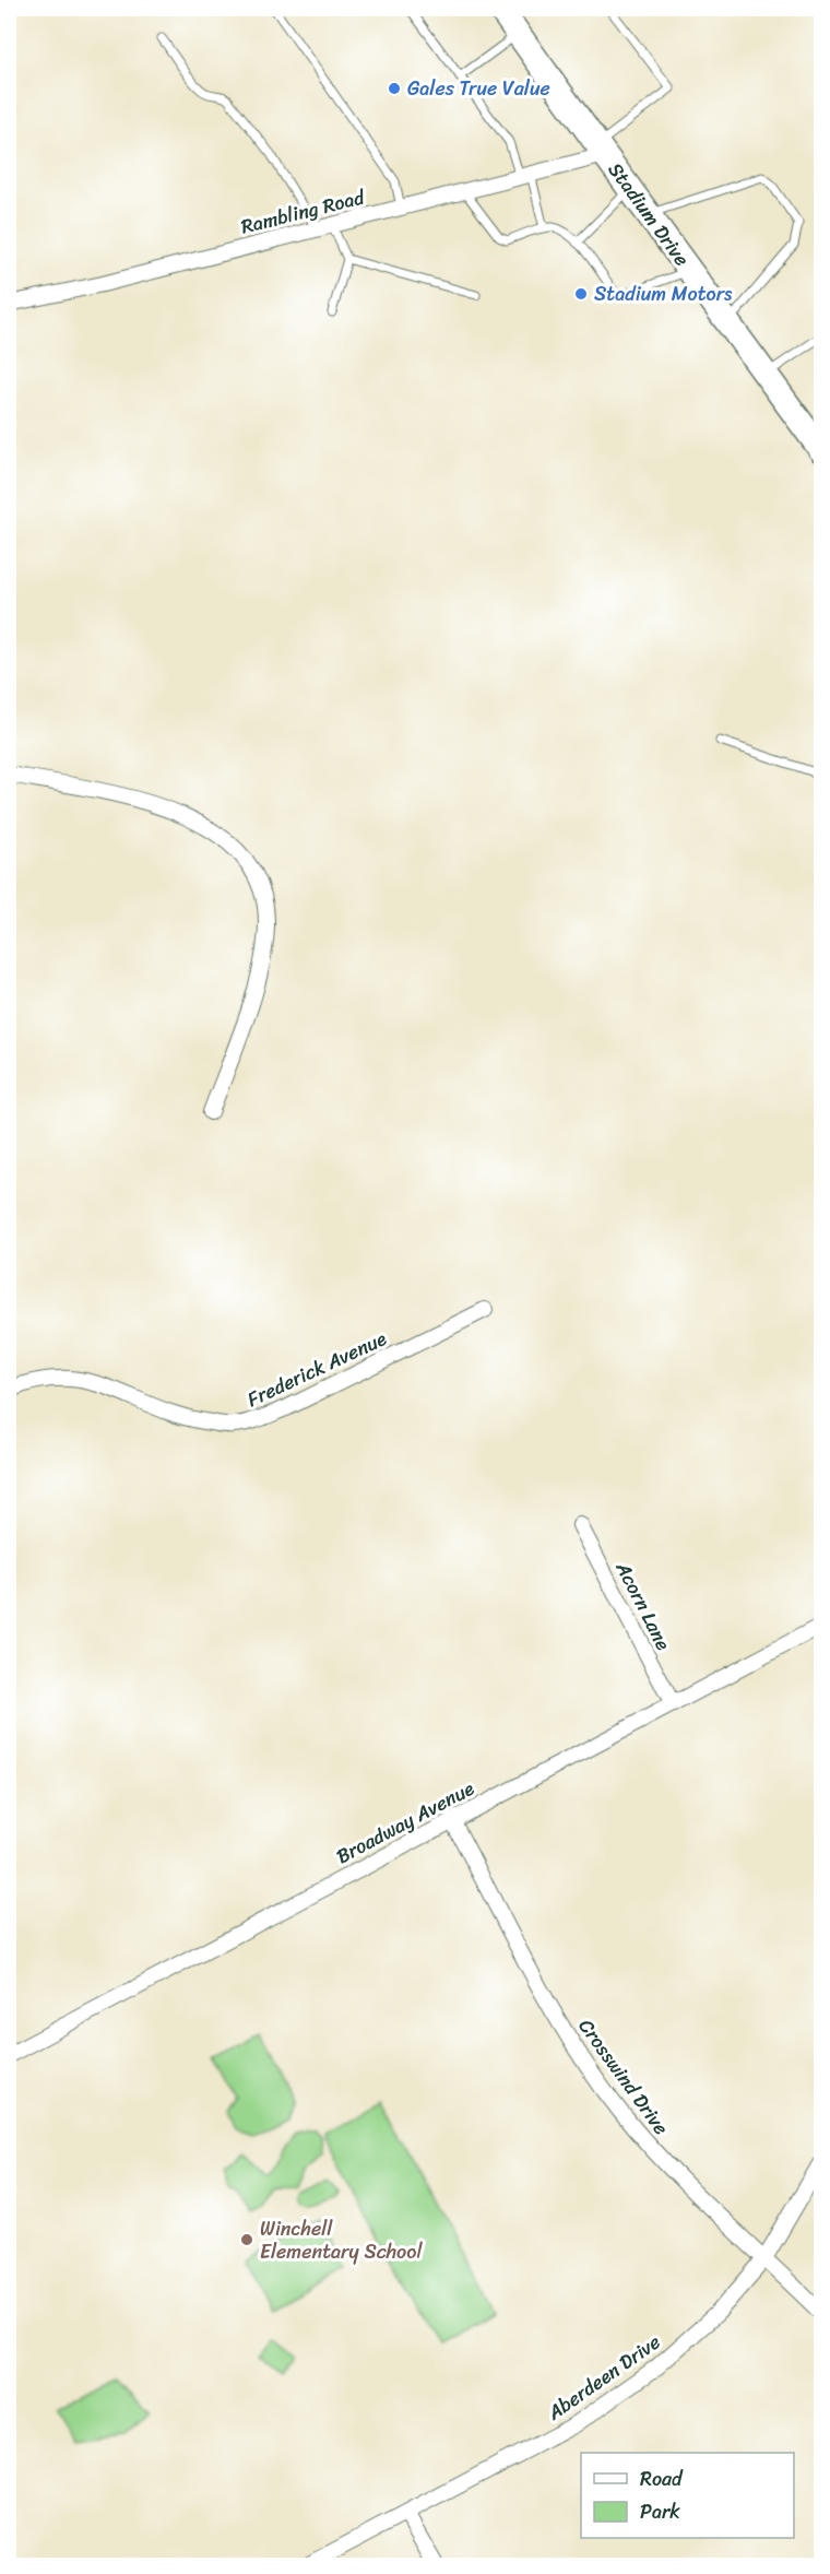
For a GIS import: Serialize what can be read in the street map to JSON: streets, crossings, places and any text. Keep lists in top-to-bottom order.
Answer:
{
  "streets": {
    "main road": ["Stadium Drive"],
    "street": [
      "Rambling Road",
      "Frederick Avenue",
      "Acorn Lane",
      "Broadway Avenue",
      "Crosswind Drive",
      "Aberdeen Drive"
    ]
  },
  "crossings": [
    ["Rambling Road", "Stadium Drive"],
    ["Acorn Lane", "Broadway Avenue"],
    ["Broadway Avenue", "Crosswind Drive"],
    ["Crosswind Drive", "Aberdeen Drive"]
  ],
  "places": ["Gales True Value", "Stadium Motors", "Winchell Elementary School"],
  "legend": ["Road", "Park"]
}
